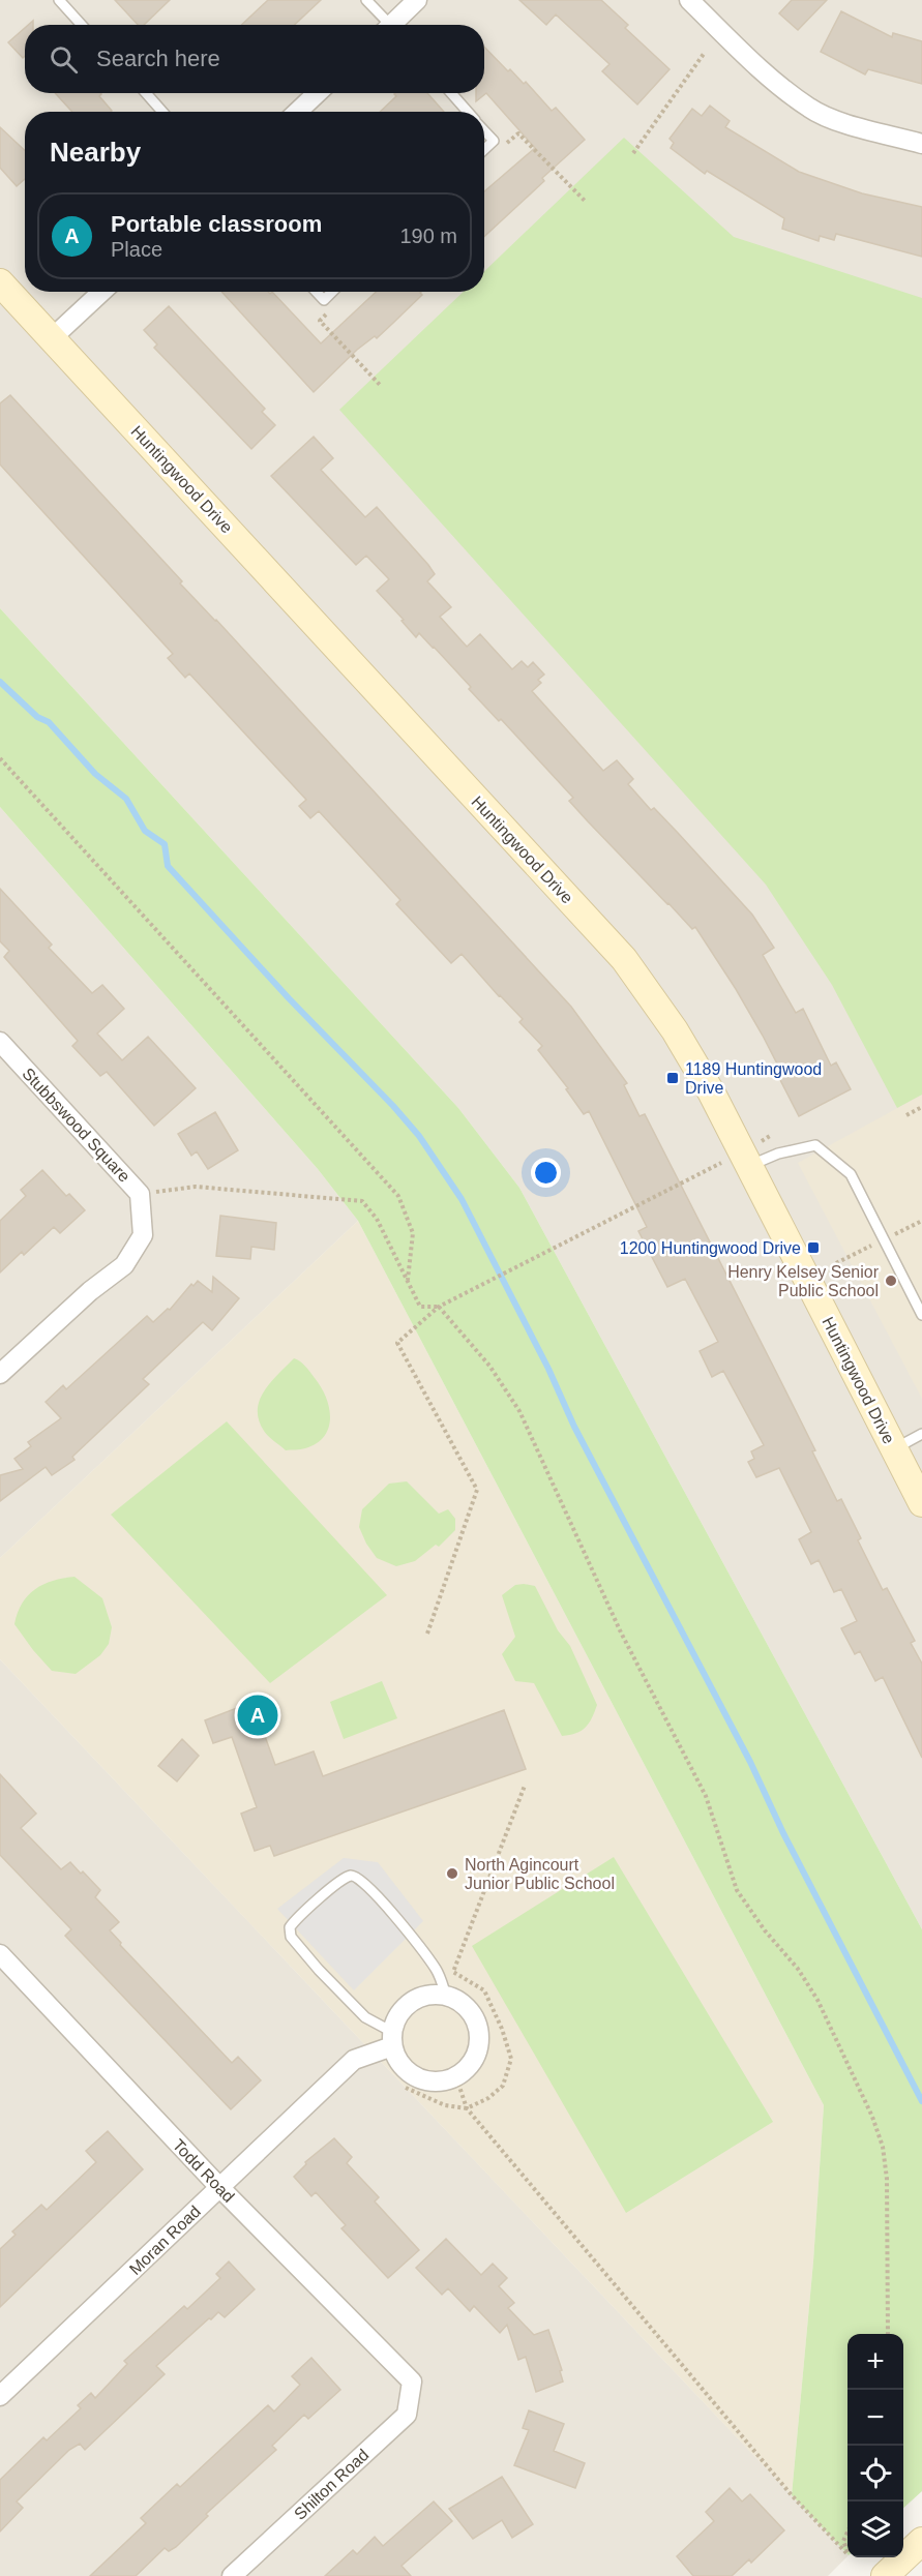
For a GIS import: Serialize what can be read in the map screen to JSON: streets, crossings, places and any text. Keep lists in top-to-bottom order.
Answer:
{
  "streets": {
    "street": [
      "Huntingwood Drive",
      "Stubbswood Square",
      "Todd Road",
      "Moran Road",
      "Shilton Road"
    ]
  },
  "crossings": [
    ["Todd Road", "Moran Road"],
    ["Todd Road", "Shilton Road"]
  ],
  "places": {
    "transit": ["1189 Huntingwood Drive", "1200 Huntingwood Drive"],
    "other": ["Henry Kelsey Senior Public School", "North Agincourt Junior Public School"]
  },
  "page": {
    "search": "Search here",
    "heading": "Nearby",
    "list": [
      {
        "mark": "A",
        "name": "Portable classroom",
        "note": "Place",
        "value": "190 m"
      }
    ],
    "pins": "A",
    "map_buttons": ["+", "−"]
  }
}
